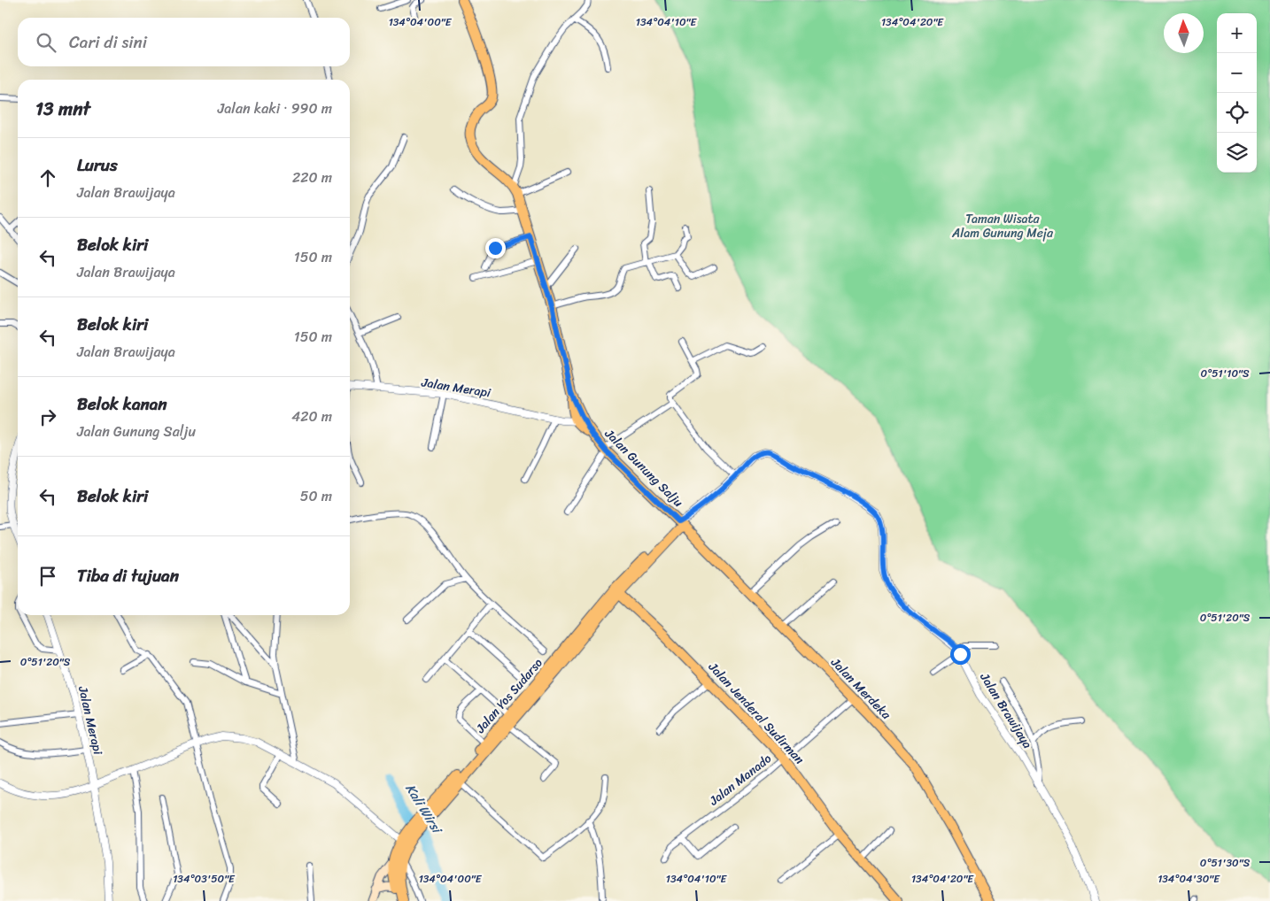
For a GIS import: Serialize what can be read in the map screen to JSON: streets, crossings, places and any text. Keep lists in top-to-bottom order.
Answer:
{
  "streets": {
    "main road": [
      "Jalan Gunung Salju",
      "Jalan Merdeka",
      "Jalan Yos Sudarso",
      "Jalan Jenderal Sudirman"
    ],
    "street": ["Jalan Merapi", "Jalan Brawijaya", "Jalan Manado"]
  },
  "crossings": [
    ["Jalan Merapi", "Jalan Gunung Salju"],
    ["Jalan Gunung Salju", "Jalan Merdeka"],
    ["Jalan Gunung Salju", "Jalan Yos Sudarso"],
    ["Jalan Gunung Salju", "Jalan Brawijaya"],
    ["Jalan Merdeka", "Jalan Yos Sudarso"],
    ["Jalan Merdeka", "Jalan Brawijaya"],
    ["Jalan Merdeka", "Jalan Manado"],
    ["Jalan Yos Sudarso", "Jalan Brawijaya"],
    ["Jalan Yos Sudarso", "Jalan Jenderal Sudirman"],
    ["Jalan Jenderal Sudirman", "Jalan Manado"]
  ],
  "water": ["Kali Wirsi"],
  "parks": ["Taman Wisata Alam Gunung Meja"],
  "north": "top",
  "page": {
    "map_buttons": ["+", "−"],
    "search": "Cari di sini",
    "heading": ["13 mnt", "Jalan kaki · 990 m"],
    "list": [
      ["Lurus", "Jalan Brawijaya", "220 m"],
      ["Belok kiri", "Jalan Brawijaya", "150 m"],
      ["Belok kiri", "Jalan Brawijaya", "150 m"],
      ["Belok kanan", "Jalan Gunung Salju", "420 m"],
      ["Belok kiri", "50 m"],
      "Tiba di tujuan"
    ]
  },
  "coordinates": [
    "134°04'00\"E",
    "134°04'10\"E",
    "134°04'20\"E",
    "0°51'10\"S",
    "0°51'20\"S",
    "0°51'30\"S",
    "134°03'50\"E",
    "134°04'30\"E"
  ]
}
